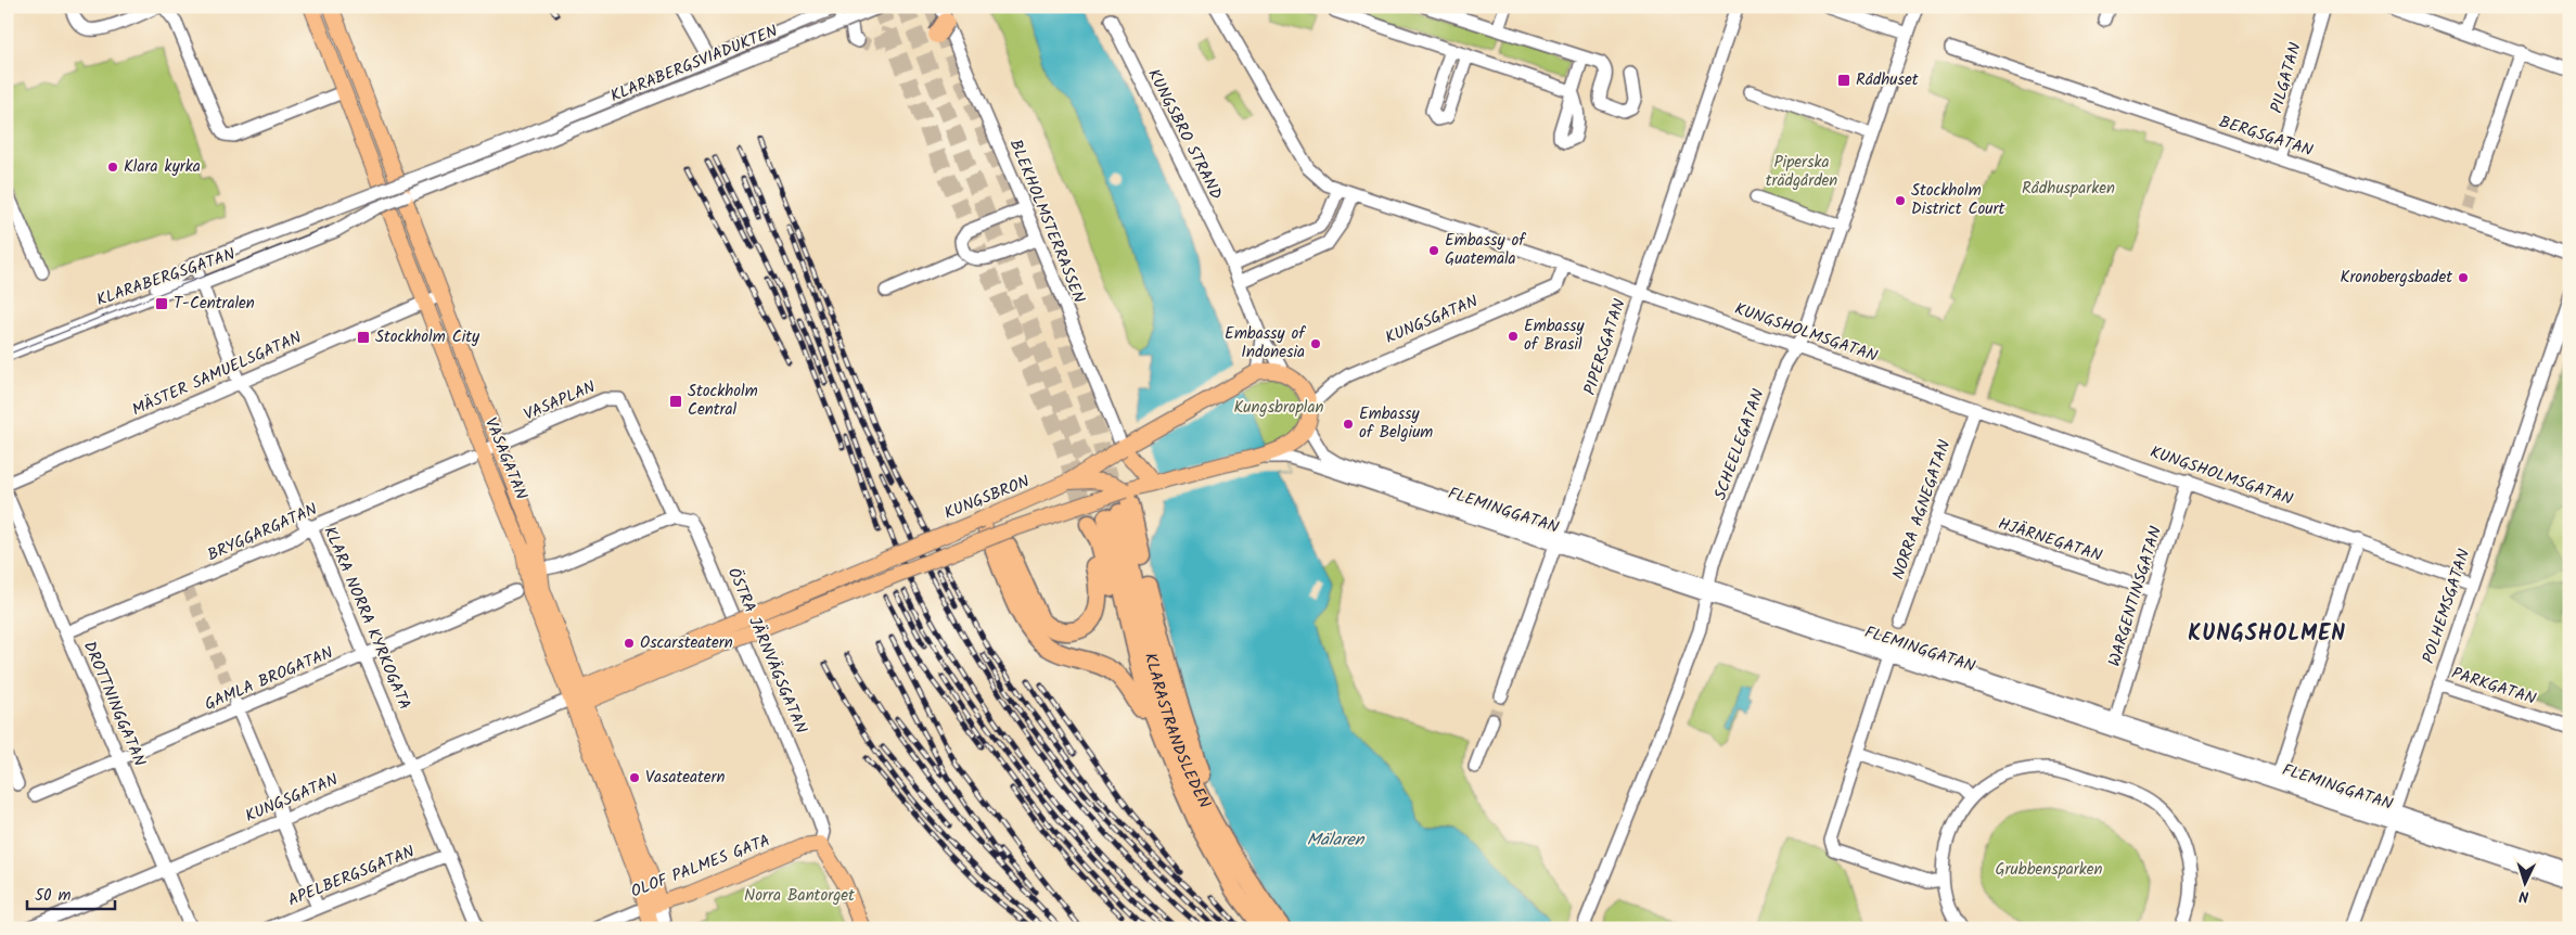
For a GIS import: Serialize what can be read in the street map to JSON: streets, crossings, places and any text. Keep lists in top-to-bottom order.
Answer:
{
  "streets": {
    "highway": ["KLARASTRANDSLEDEN"],
    "main road": [
      "KUNGSGATAN",
      "VASAGATAN",
      "KUNGSBRON",
      "ÖSTRA JÄRNVÄGSGATAN",
      "OLOF PALMES GATA"
    ],
    "street": [
      "KLARABERGSVIADUKTEN",
      "PILGATAN",
      "KUNGSBRO STRAND",
      "BERGSGATAN",
      "BLEKHOLMSTERRASSEN",
      "KLARABERGSGATAN",
      "KUNGSHOLMSGATAN",
      "PIPERSGATAN",
      "MÄSTER SAMUELSGATAN",
      "VASAPLAN",
      "SCHEELEGATAN",
      "NORRA AGNEGATAN",
      "FLEMINGGATAN",
      "BRYGGARGATAN",
      "HJÄRNEGATAN",
      "WARGENTINSGATAN",
      "POLHEMSGATAN",
      "KLARA NORRA KYRKOGATA",
      "GAMLA BROGATAN",
      "PARKGATAN",
      "DROTTNINGGATAN",
      "APELBERGSGATAN"
    ]
  },
  "crossings": [
    ["KLARABERGSVIADUKTEN", "KLARABERGSGATAN"],
    ["PILGATAN", "BERGSGATAN"],
    ["BLEKHOLMSTERRASSEN", "KUNGSBRON"],
    ["KLARABERGSGATAN", "KLARA NORRA KYRKOGATA"],
    ["KUNGSGATAN", "KUNGSHOLMSGATAN"],
    ["KUNGSGATAN", "VASAGATAN"],
    ["KUNGSGATAN", "KUNGSBRON"],
    ["KUNGSGATAN", "KLARA NORRA KYRKOGATA"],
    ["KUNGSGATAN", "DROTTNINGGATAN"],
    ["KUNGSHOLMSGATAN", "PIPERSGATAN"],
    ["KUNGSHOLMSGATAN", "SCHEELEGATAN"],
    ["KUNGSHOLMSGATAN", "NORRA AGNEGATAN"],
    ["KUNGSHOLMSGATAN", "WARGENTINSGATAN"],
    ["KUNGSHOLMSGATAN", "POLHEMSGATAN"],
    ["PIPERSGATAN", "FLEMINGGATAN"],
    ["MÄSTER SAMUELSGATAN", "VASAGATAN"],
    ["MÄSTER SAMUELSGATAN", "KLARA NORRA KYRKOGATA"],
    ["VASAPLAN", "VASAGATAN"],
    ["VASAPLAN", "BRYGGARGATAN"],
    ["VASAPLAN", "ÖSTRA JÄRNVÄGSGATAN"],
    ["SCHEELEGATAN", "FLEMINGGATAN"],
    ["VASAGATAN", "BRYGGARGATAN"],
    ["VASAGATAN", "OLOF PALMES GATA"],
    ["NORRA AGNEGATAN", "HJÄRNEGATAN"],
    ["FLEMINGGATAN", "WARGENTINSGATAN"],
    ["FLEMINGGATAN", "POLHEMSGATAN"],
    ["BRYGGARGATAN", "KLARA NORRA KYRKOGATA"],
    ["BRYGGARGATAN", "DROTTNINGGATAN"],
    ["HJÄRNEGATAN", "WARGENTINSGATAN"],
    ["POLHEMSGATAN", "PARKGATAN"],
    ["KLARA NORRA KYRKOGATA", "GAMLA BROGATAN"],
    ["KLARA NORRA KYRKOGATA", "APELBERGSGATAN"],
    ["ÖSTRA JÄRNVÄGSGATAN", "OLOF PALMES GATA"],
    ["GAMLA BROGATAN", "DROTTNINGGATAN"]
  ],
  "districts": ["KUNGSHOLMEN"],
  "water": ["Mälaren"],
  "parks": [
    "Piperska trädgården",
    "Rådhusparken",
    "Kungsbroplan",
    "Grubbensparken",
    "Norra Bantorget"
  ],
  "places": {
    "transit": [
      "Rådhuset",
      "T-Centralen",
      "Stockholm City",
      "Stockholm Central"
    ],
    "other": [
      "Klara kyrka",
      "Stockholm District Court",
      "Embassy of Guatemala",
      "Kronobergsbadet",
      "Embassy of Brasil",
      "Embassy of Indonesia",
      "Embassy of Belgium",
      "Oscarsteatern",
      "Vasateatern"
    ]
  },
  "scale_bar": "50 m",
  "north": "bottom"
}
